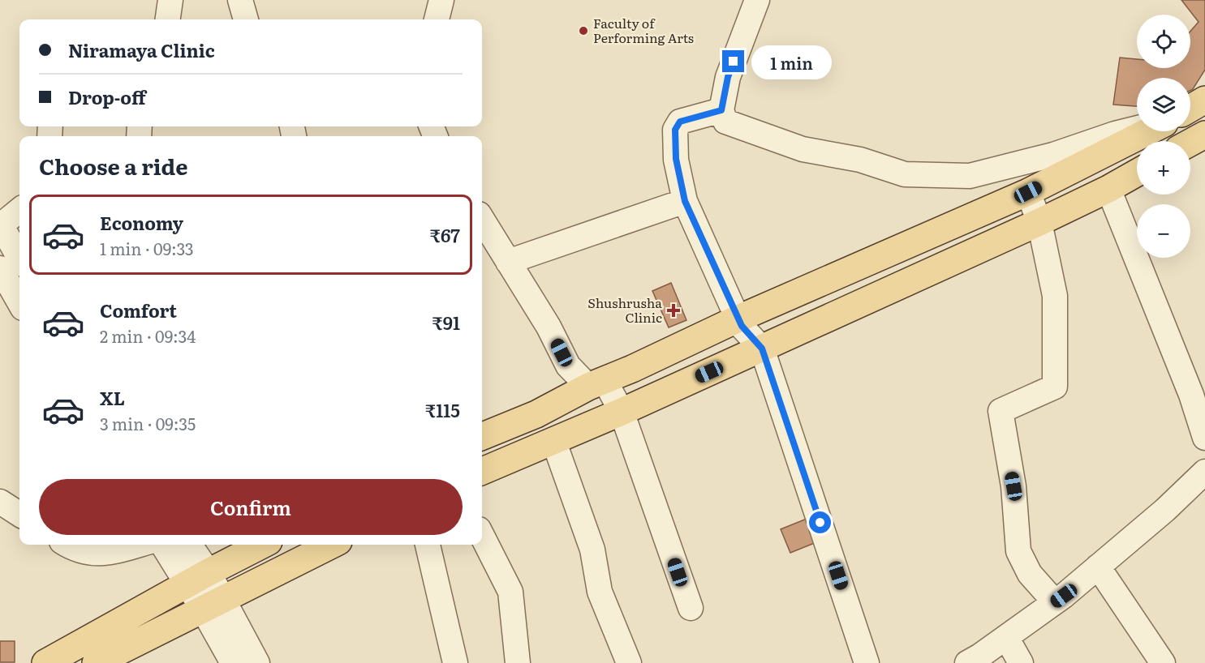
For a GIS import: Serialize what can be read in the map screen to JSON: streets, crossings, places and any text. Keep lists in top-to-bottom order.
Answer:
{
  "places": {
    "other": ["Faculty of Performing Arts"],
    "health": ["Shushrusha Clinic"]
  },
  "page": {
    "map_buttons": ["+", "−"],
    "banner": ["Niramaya Clinic", "Drop-off"],
    "bubble": "1 min",
    "heading": "Choose a ride",
    "list": [
      {
        "name": "Economy",
        "note": "1 min · 09:33",
        "value": "₹67"
      },
      {
        "name": "Comfort",
        "note": "2 min · 09:34",
        "value": "₹91"
      },
      {
        "name": "XL",
        "note": "3 min · 09:35",
        "value": "₹115"
      }
    ],
    "buttons": "Confirm"
  }
}
